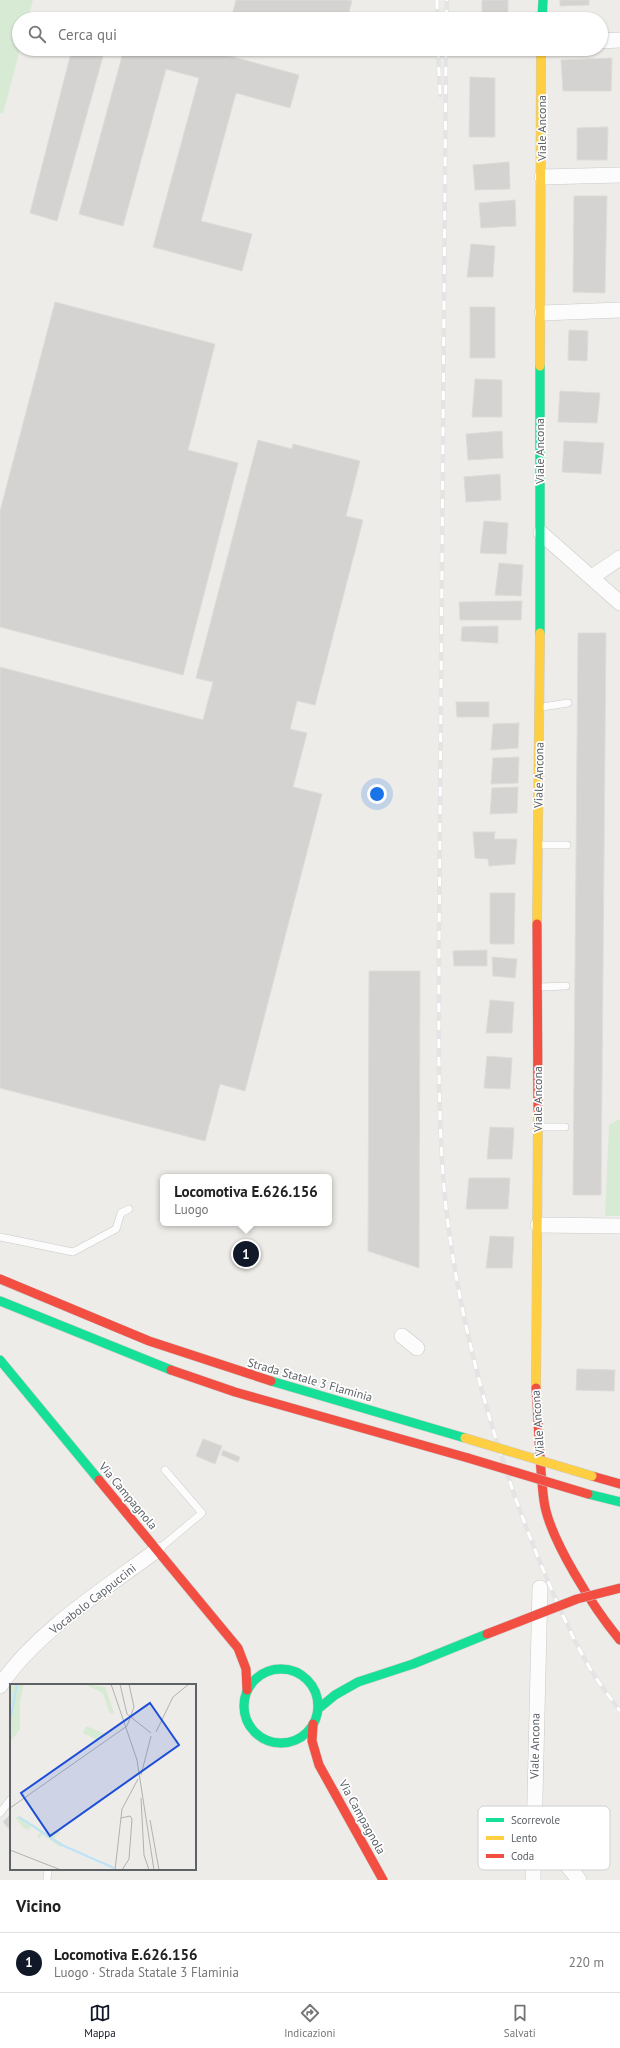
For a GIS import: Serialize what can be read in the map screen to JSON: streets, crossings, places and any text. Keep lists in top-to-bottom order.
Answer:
{
  "streets": {
    "main road": ["Viale Ancona", "Strada Statale 3 Flaminia", "Via Campagnola"],
    "street": ["Vocabolo Cappuccini"]
  },
  "crossings": [
    ["Via Campagnola", "Vocabolo Cappuccini"]
  ],
  "legend": ["Scorrevole", "Lento", "Coda"],
  "page": {
    "search": "Cerca qui",
    "popup": ["Locomotiva E.626.156", "Luogo"],
    "pins": "1",
    "heading": "Vicino",
    "list": [
      {
        "mark": "1",
        "name": "Locomotiva E.626.156",
        "note": "Luogo · Strada Statale 3 Flaminia",
        "value": "220 m"
      }
    ],
    "nav": ["Mappa", "Indicazioni", "Salvati"]
  }
}
